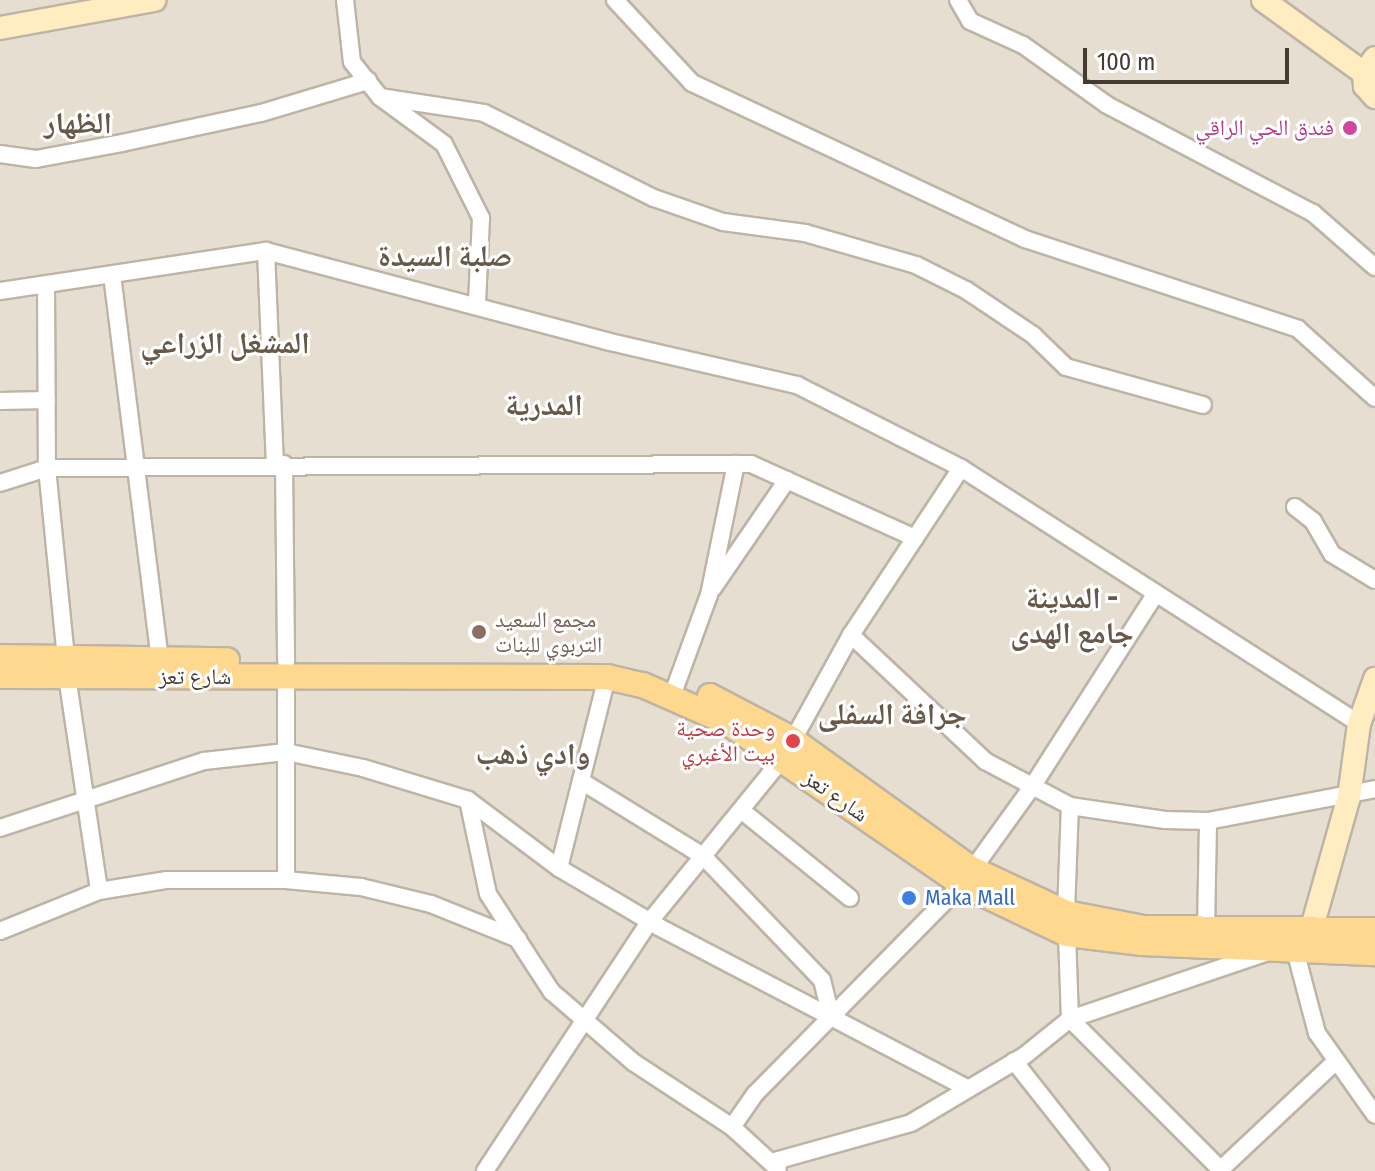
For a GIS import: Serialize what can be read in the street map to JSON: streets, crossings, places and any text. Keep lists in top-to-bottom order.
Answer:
{
  "streets": {
    "main road": ["شارع تعز"]
  },
  "districts": [
    "الظهار",
    "صلبة السيدة",
    "المشغل الزراعي",
    "المدرية",
    "المدينة - جامع الهدى",
    "جرافة السفلى",
    "وادي ذهب"
  ],
  "places": [
    "فندق الحي الراقي",
    "مجمع السعيد التربوي للبنات",
    "وحدة صحية بيت الأغبري",
    "Maka Mall"
  ],
  "scale_bar": "100 m"
}
